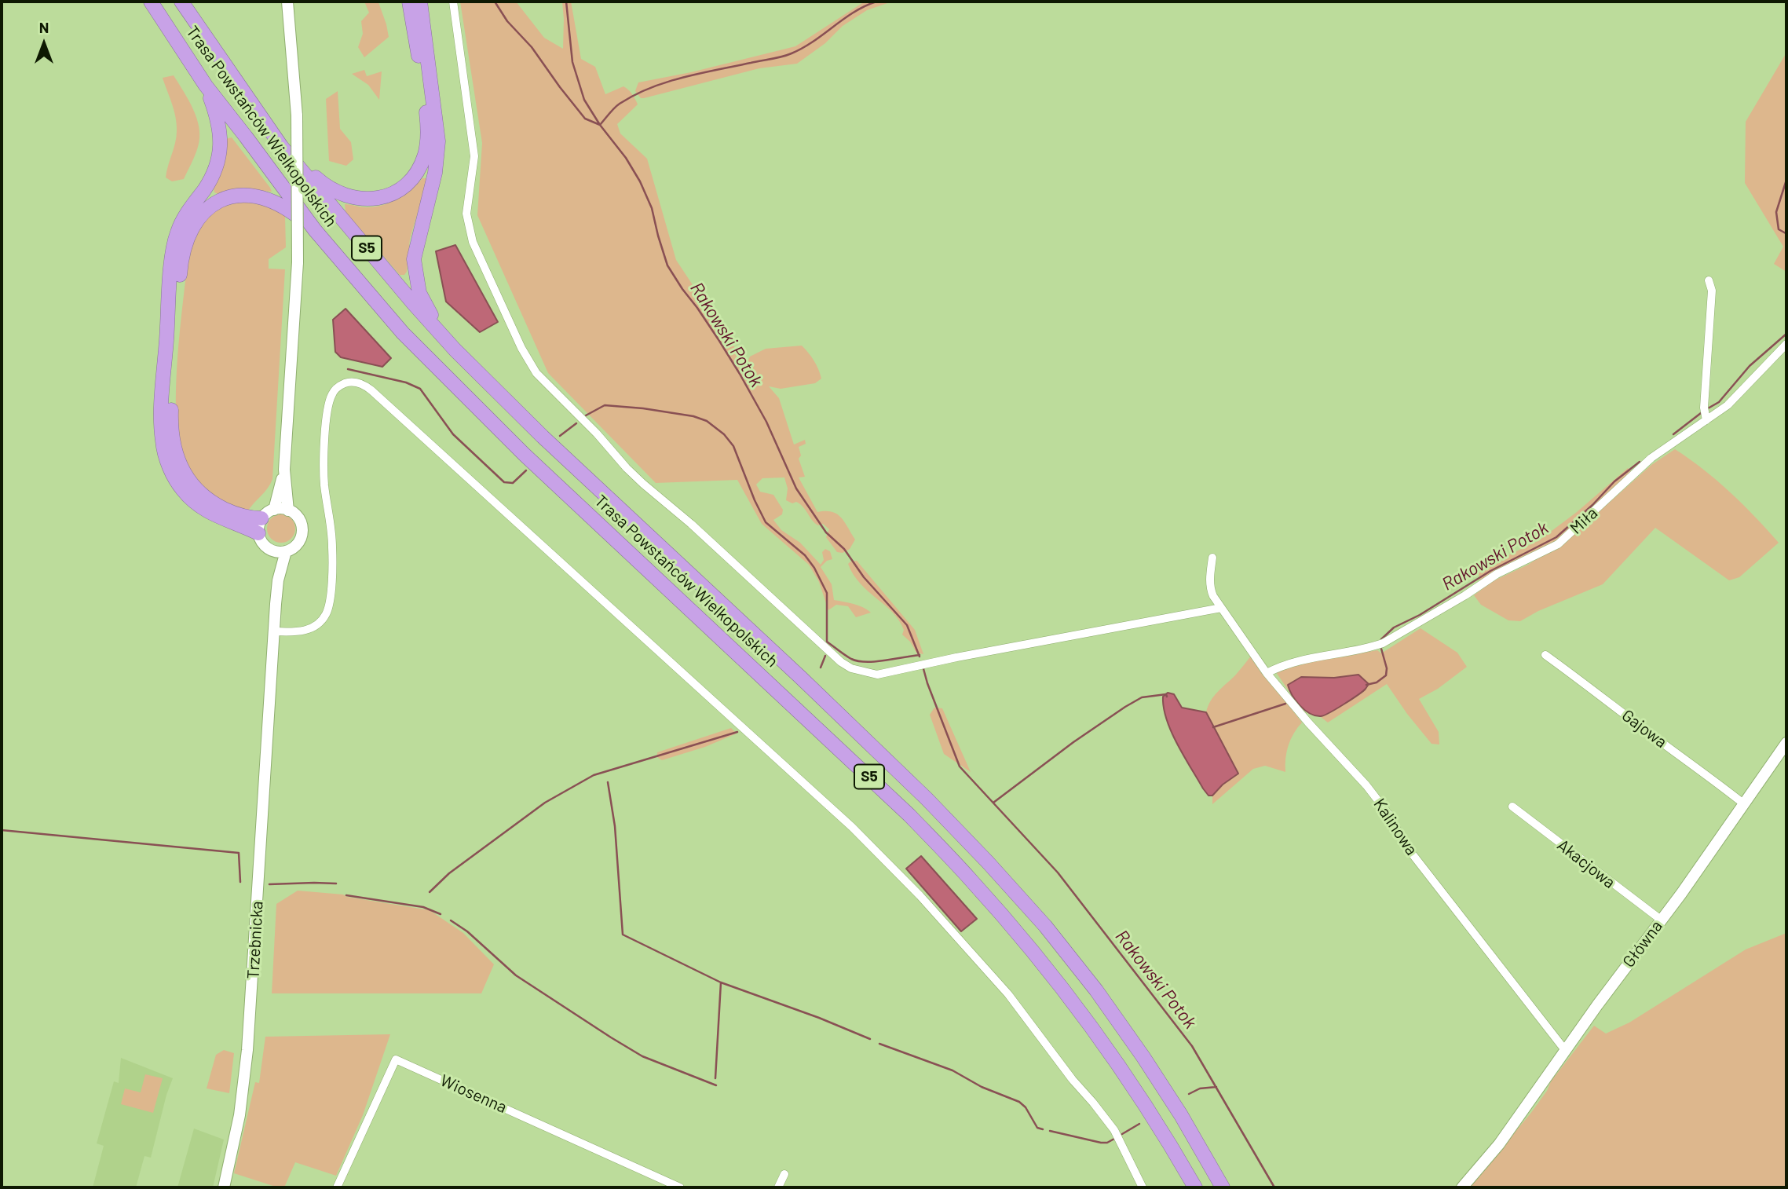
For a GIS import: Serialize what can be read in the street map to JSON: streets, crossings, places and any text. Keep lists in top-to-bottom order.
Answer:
{
  "streets": {
    "highway": ["Trasa Powstańców Wielkopolskich", "S5"],
    "main road": ["Trzebnicka", "Główna"],
    "street": [
      "Miła",
      "Gajowa",
      "Kalinowa",
      "Akacjowa",
      "Wiosenna"
    ]
  },
  "crossings": [
    ["Miła", "Kalinowa"],
    ["Gajowa", "Główna"],
    ["Kalinowa", "Główna"],
    ["Akacjowa", "Główna"]
  ],
  "water": ["Rakowski Potok"],
  "north": "top"
}
